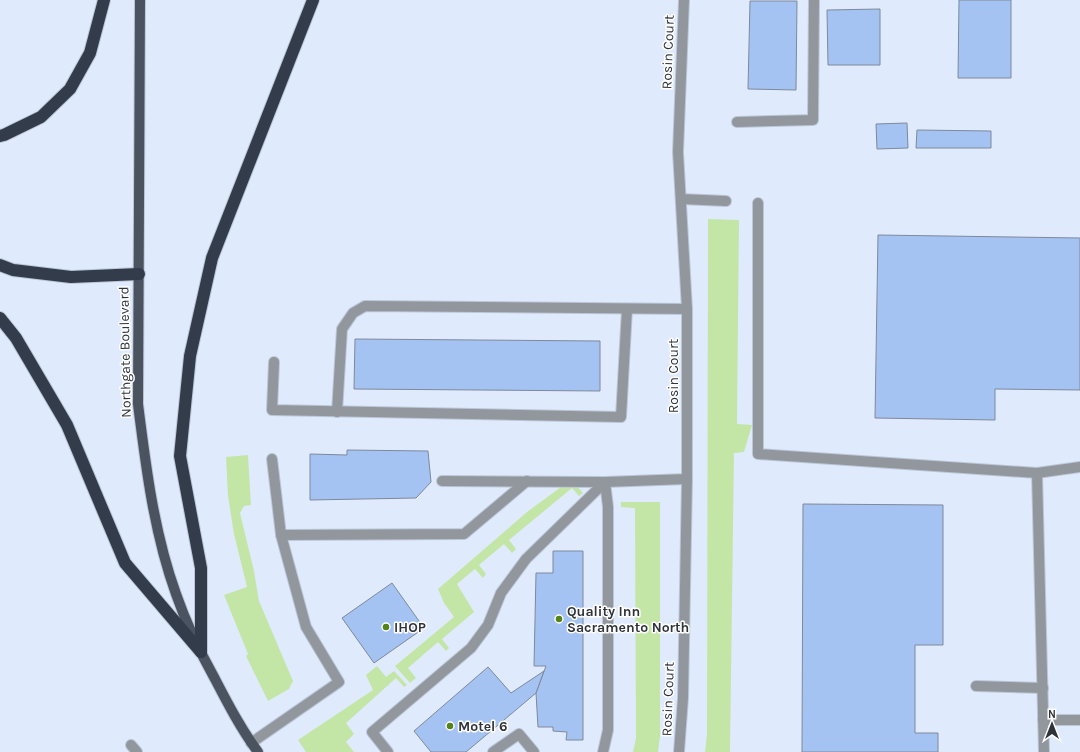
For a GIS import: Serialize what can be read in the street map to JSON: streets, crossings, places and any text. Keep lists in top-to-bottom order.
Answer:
{
  "streets": {
    "main road": ["Northgate Boulevard"],
    "street": ["Rosin Court"]
  },
  "places": ["Quality Inn Sacramento North", "IHOP", "Motel 6"],
  "north": "top"
}
